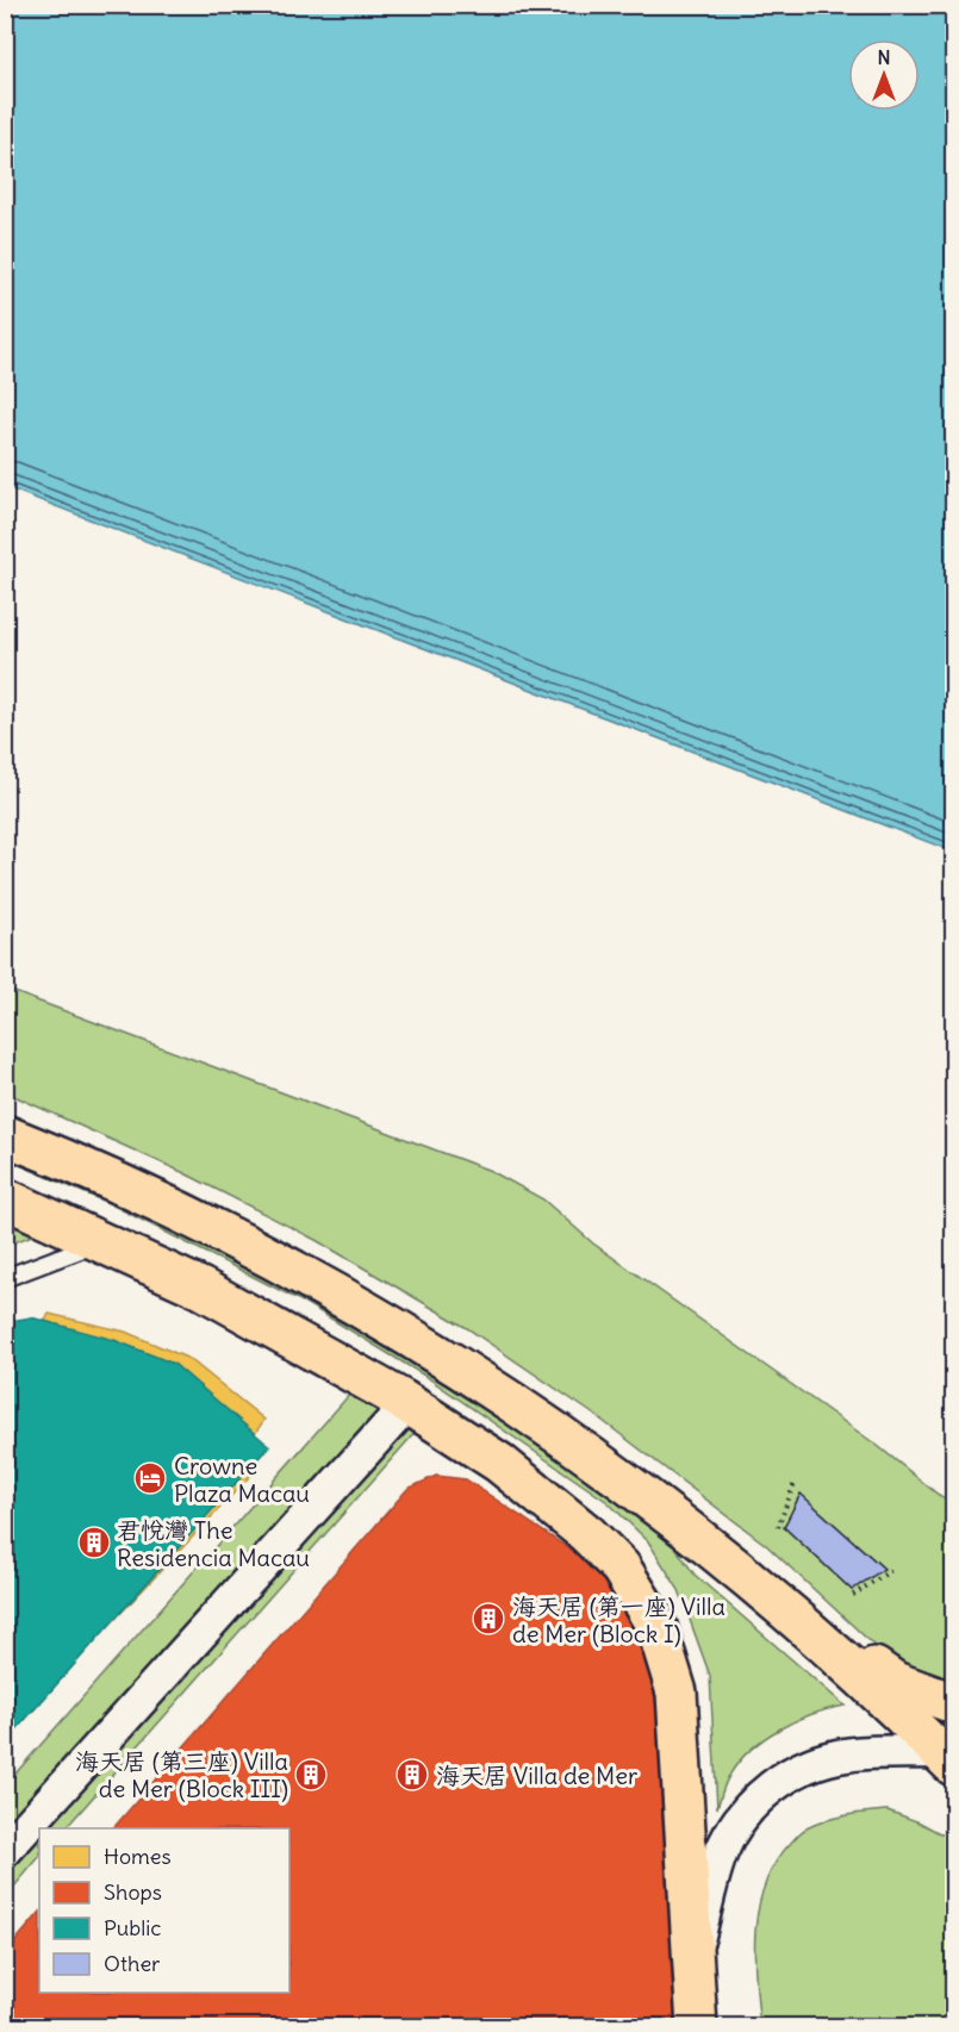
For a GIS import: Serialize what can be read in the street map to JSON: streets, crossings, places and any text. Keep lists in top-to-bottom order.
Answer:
{
  "places": {
    "hotel": ["Crowne Plaza Macau"],
    "building": [
      "君悅灣 The Residencia Macau",
      "海天居 (第一座) Villa de Mer (Block I)",
      "海天居 (第三座) Villa de Mer (Block III)",
      "海天居 Villa de Mer"
    ]
  },
  "legend": [
    "Homes",
    "Shops",
    "Public",
    "Other"
  ],
  "north": "top"
}
